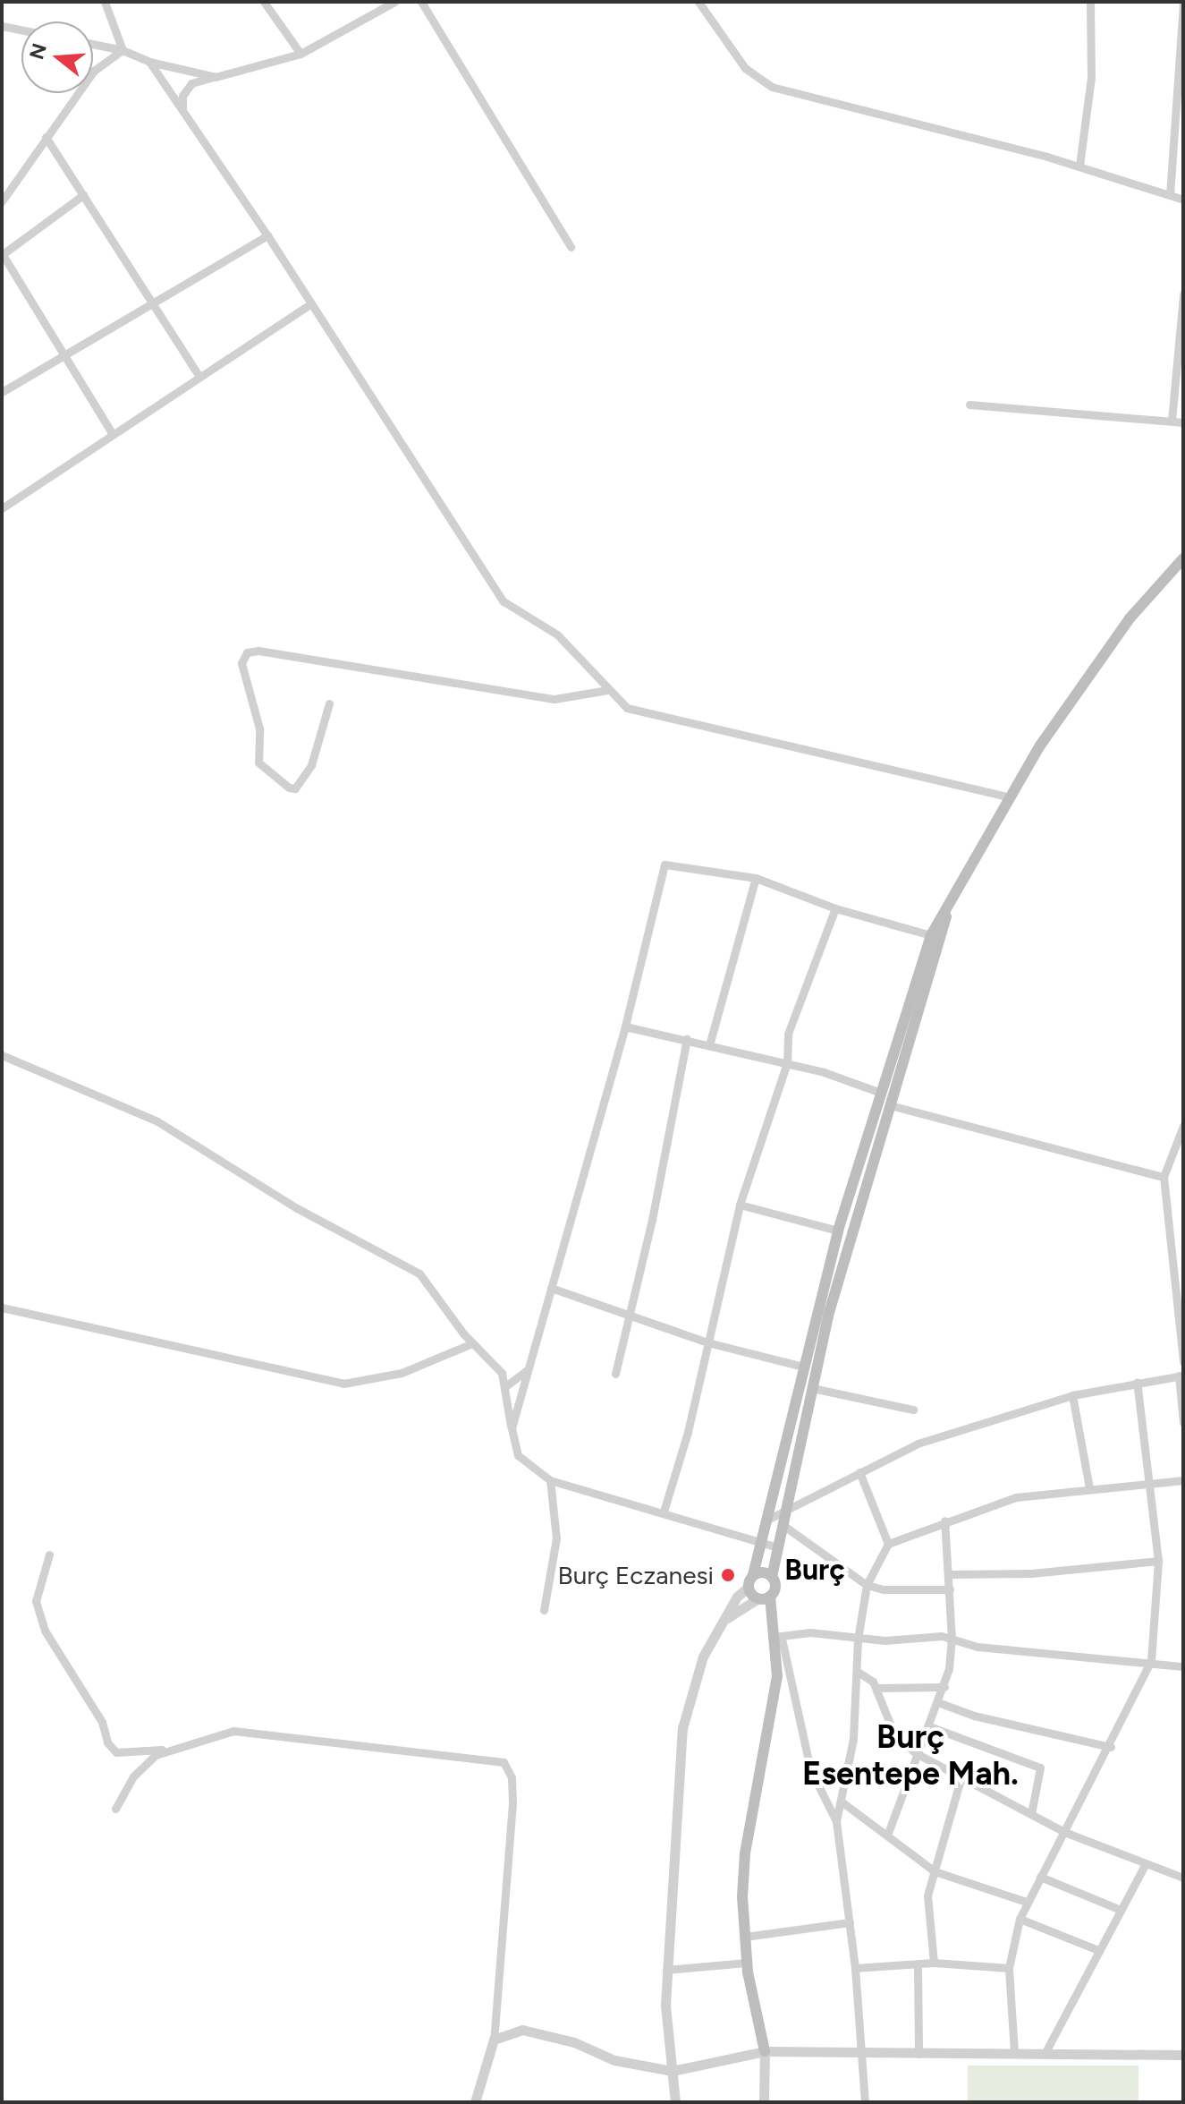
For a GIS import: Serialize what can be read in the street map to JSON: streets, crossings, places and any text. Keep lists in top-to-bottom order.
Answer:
{
  "districts": ["Burç", "Burç Esentepe Mah."],
  "places": ["Burç Eczanesi"],
  "north": "left"
}
